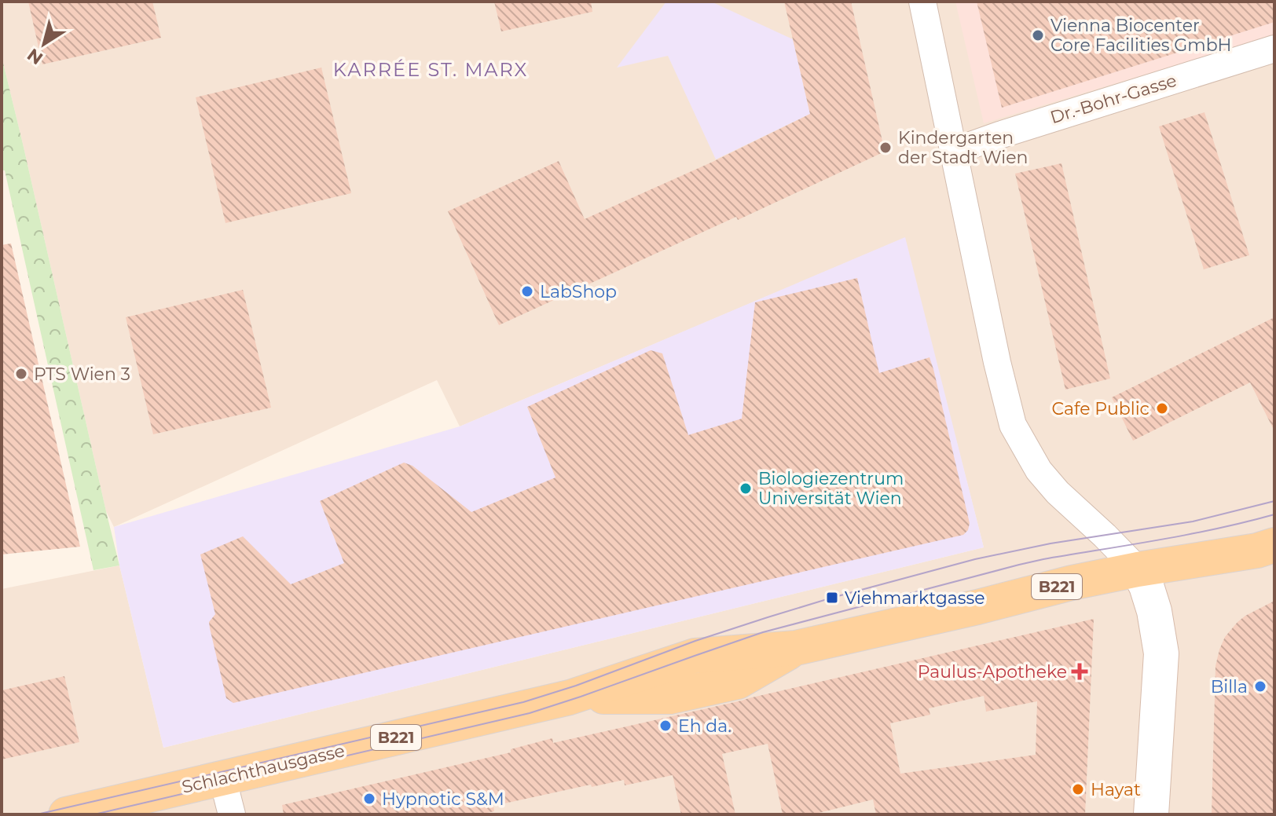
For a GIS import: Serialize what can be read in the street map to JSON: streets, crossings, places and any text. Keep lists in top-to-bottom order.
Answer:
{
  "streets": {
    "main road": ["B221", "Schlachthausgasse"],
    "street": ["Dr.-Bohr-Gasse"]
  },
  "crossings": [
    ["B221", "Schlachthausgasse"]
  ],
  "districts": ["KARRÉE ST. MARX"],
  "places": {
    "other": [
      "Vienna Biocenter Core Facilities GmbH",
      "Kindergarten der Stadt Wien",
      "LabShop",
      "PTS Wien 3",
      "Cafe Public",
      "Biologiezentrum Universität Wien",
      "Billa",
      "Eh da.",
      "Hayat",
      "Hypnotic S&M"
    ],
    "transit": ["Viehmarktgasse"],
    "health": ["Paulus-Apotheke"]
  },
  "north": "bottom left"
}
